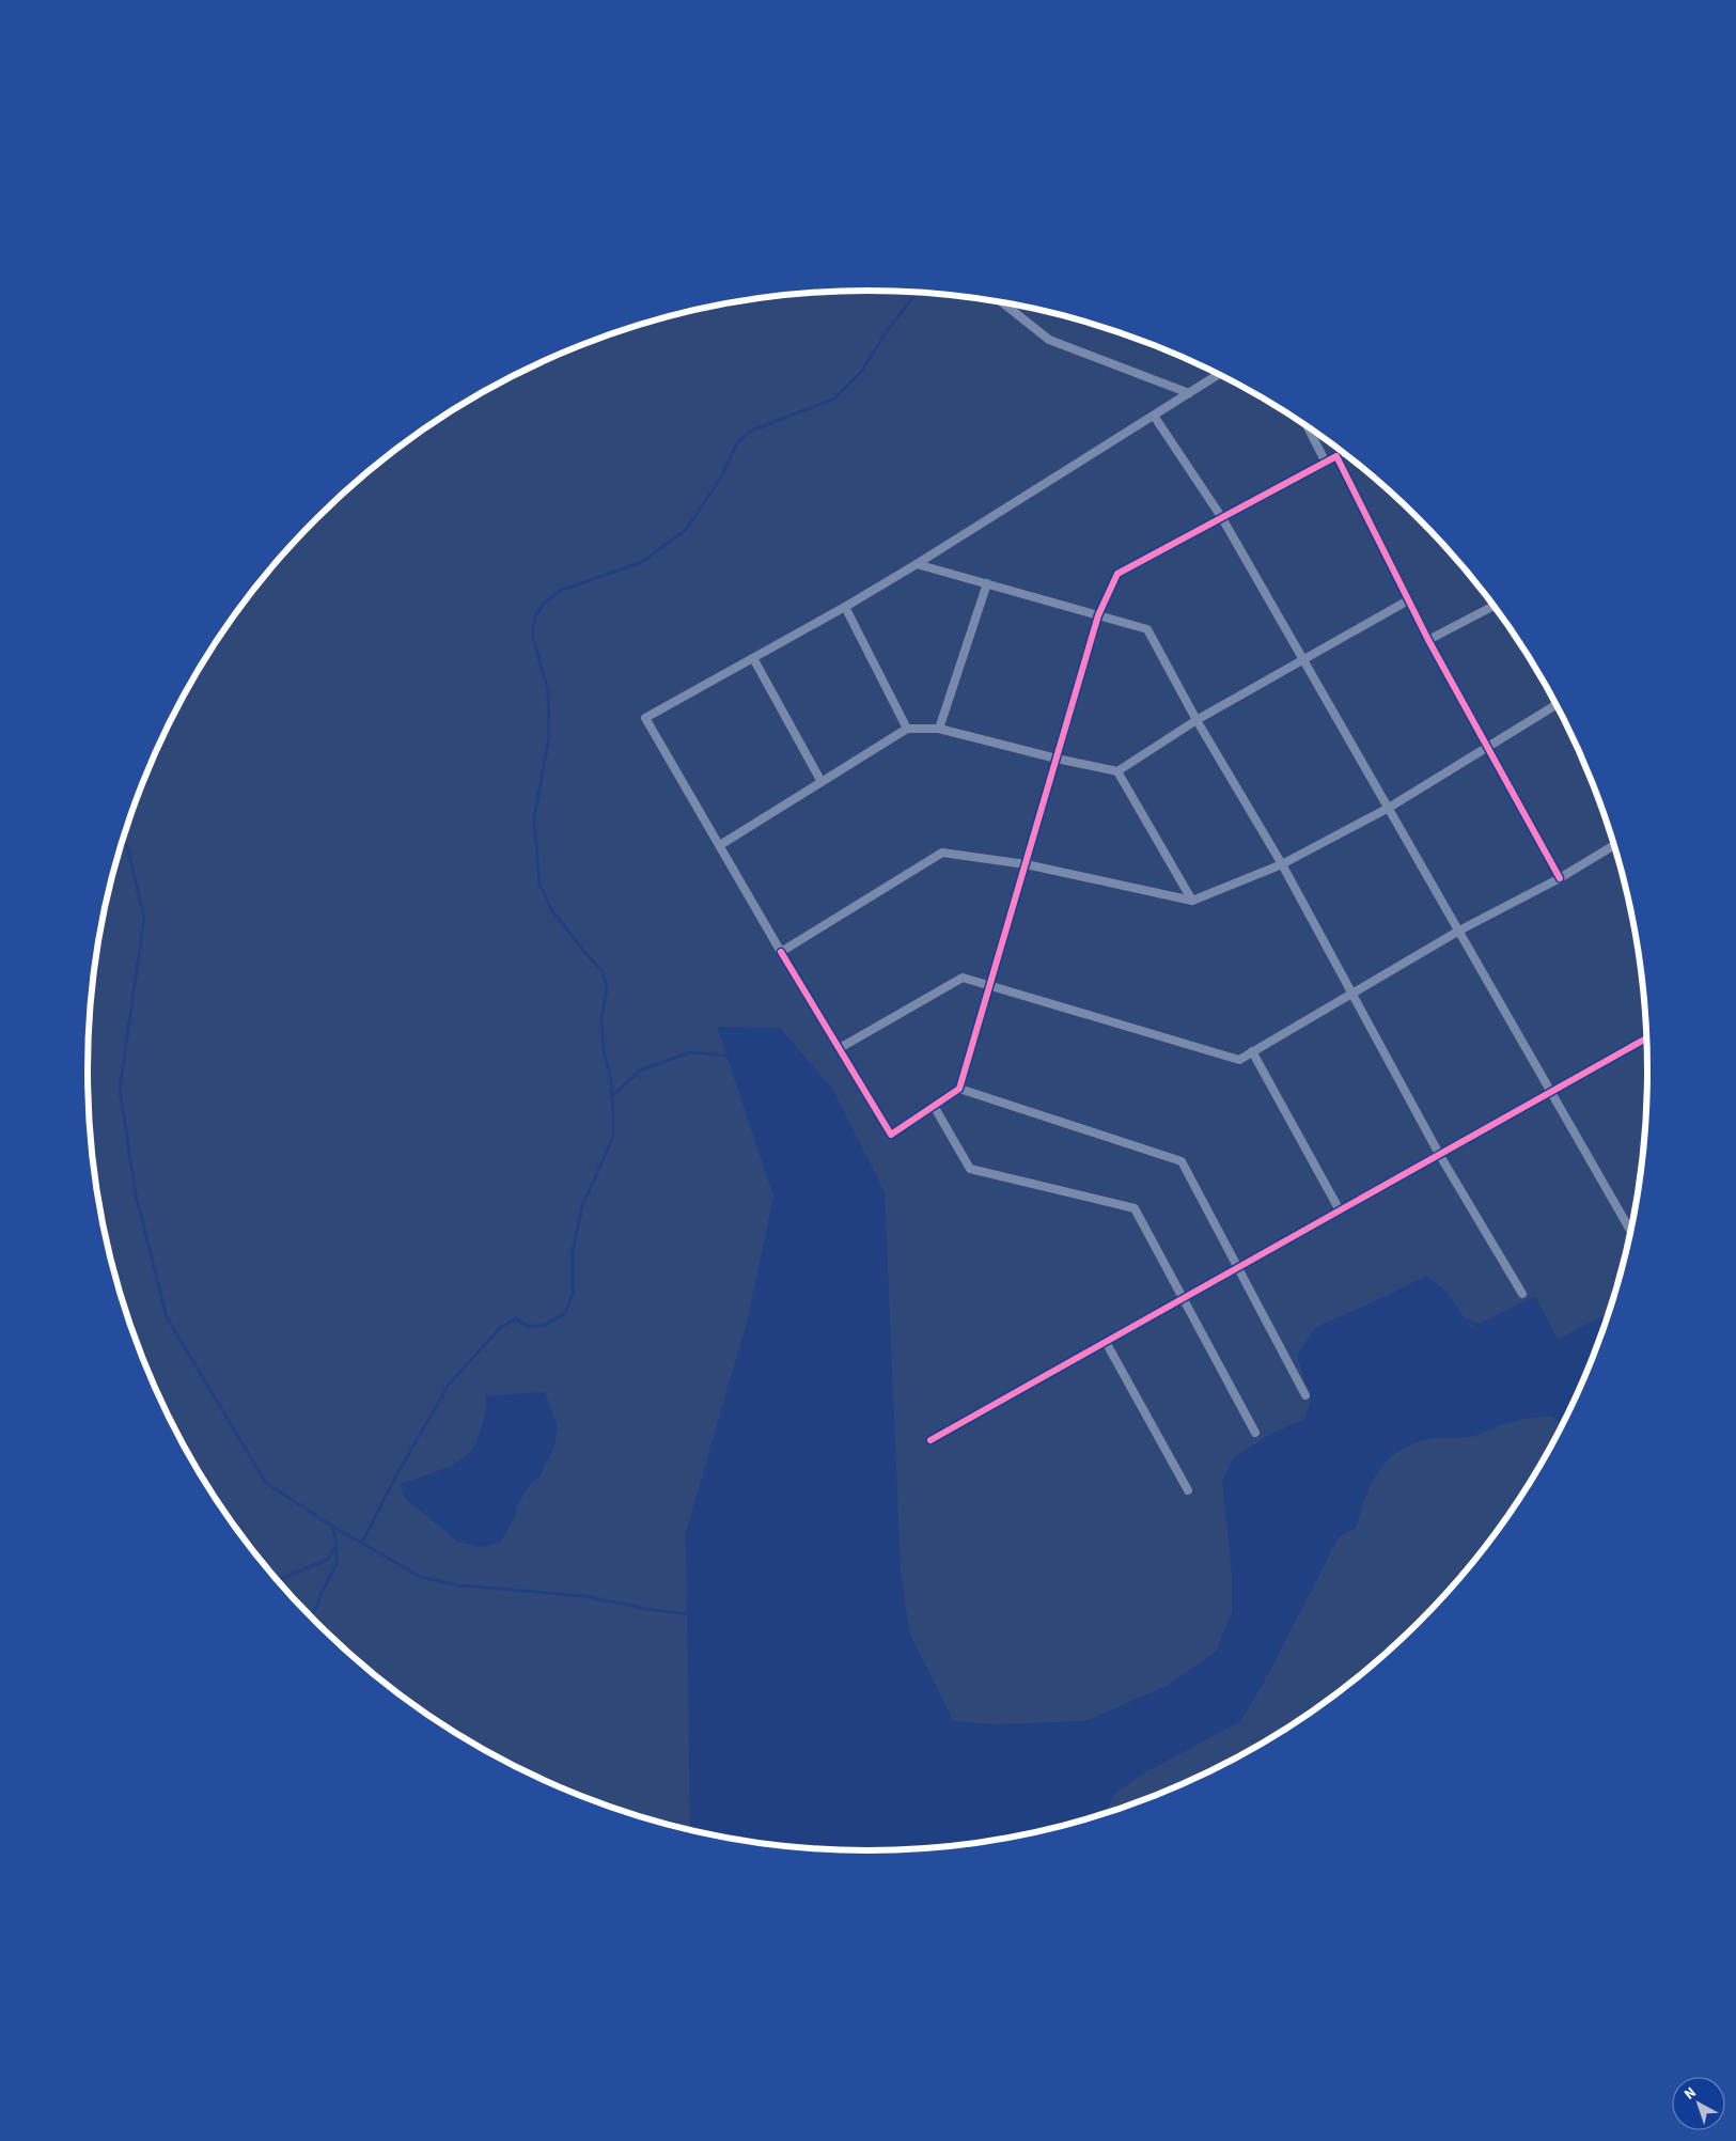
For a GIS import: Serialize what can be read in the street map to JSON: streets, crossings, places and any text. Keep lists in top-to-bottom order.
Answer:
{
  "north": "top left"
}
